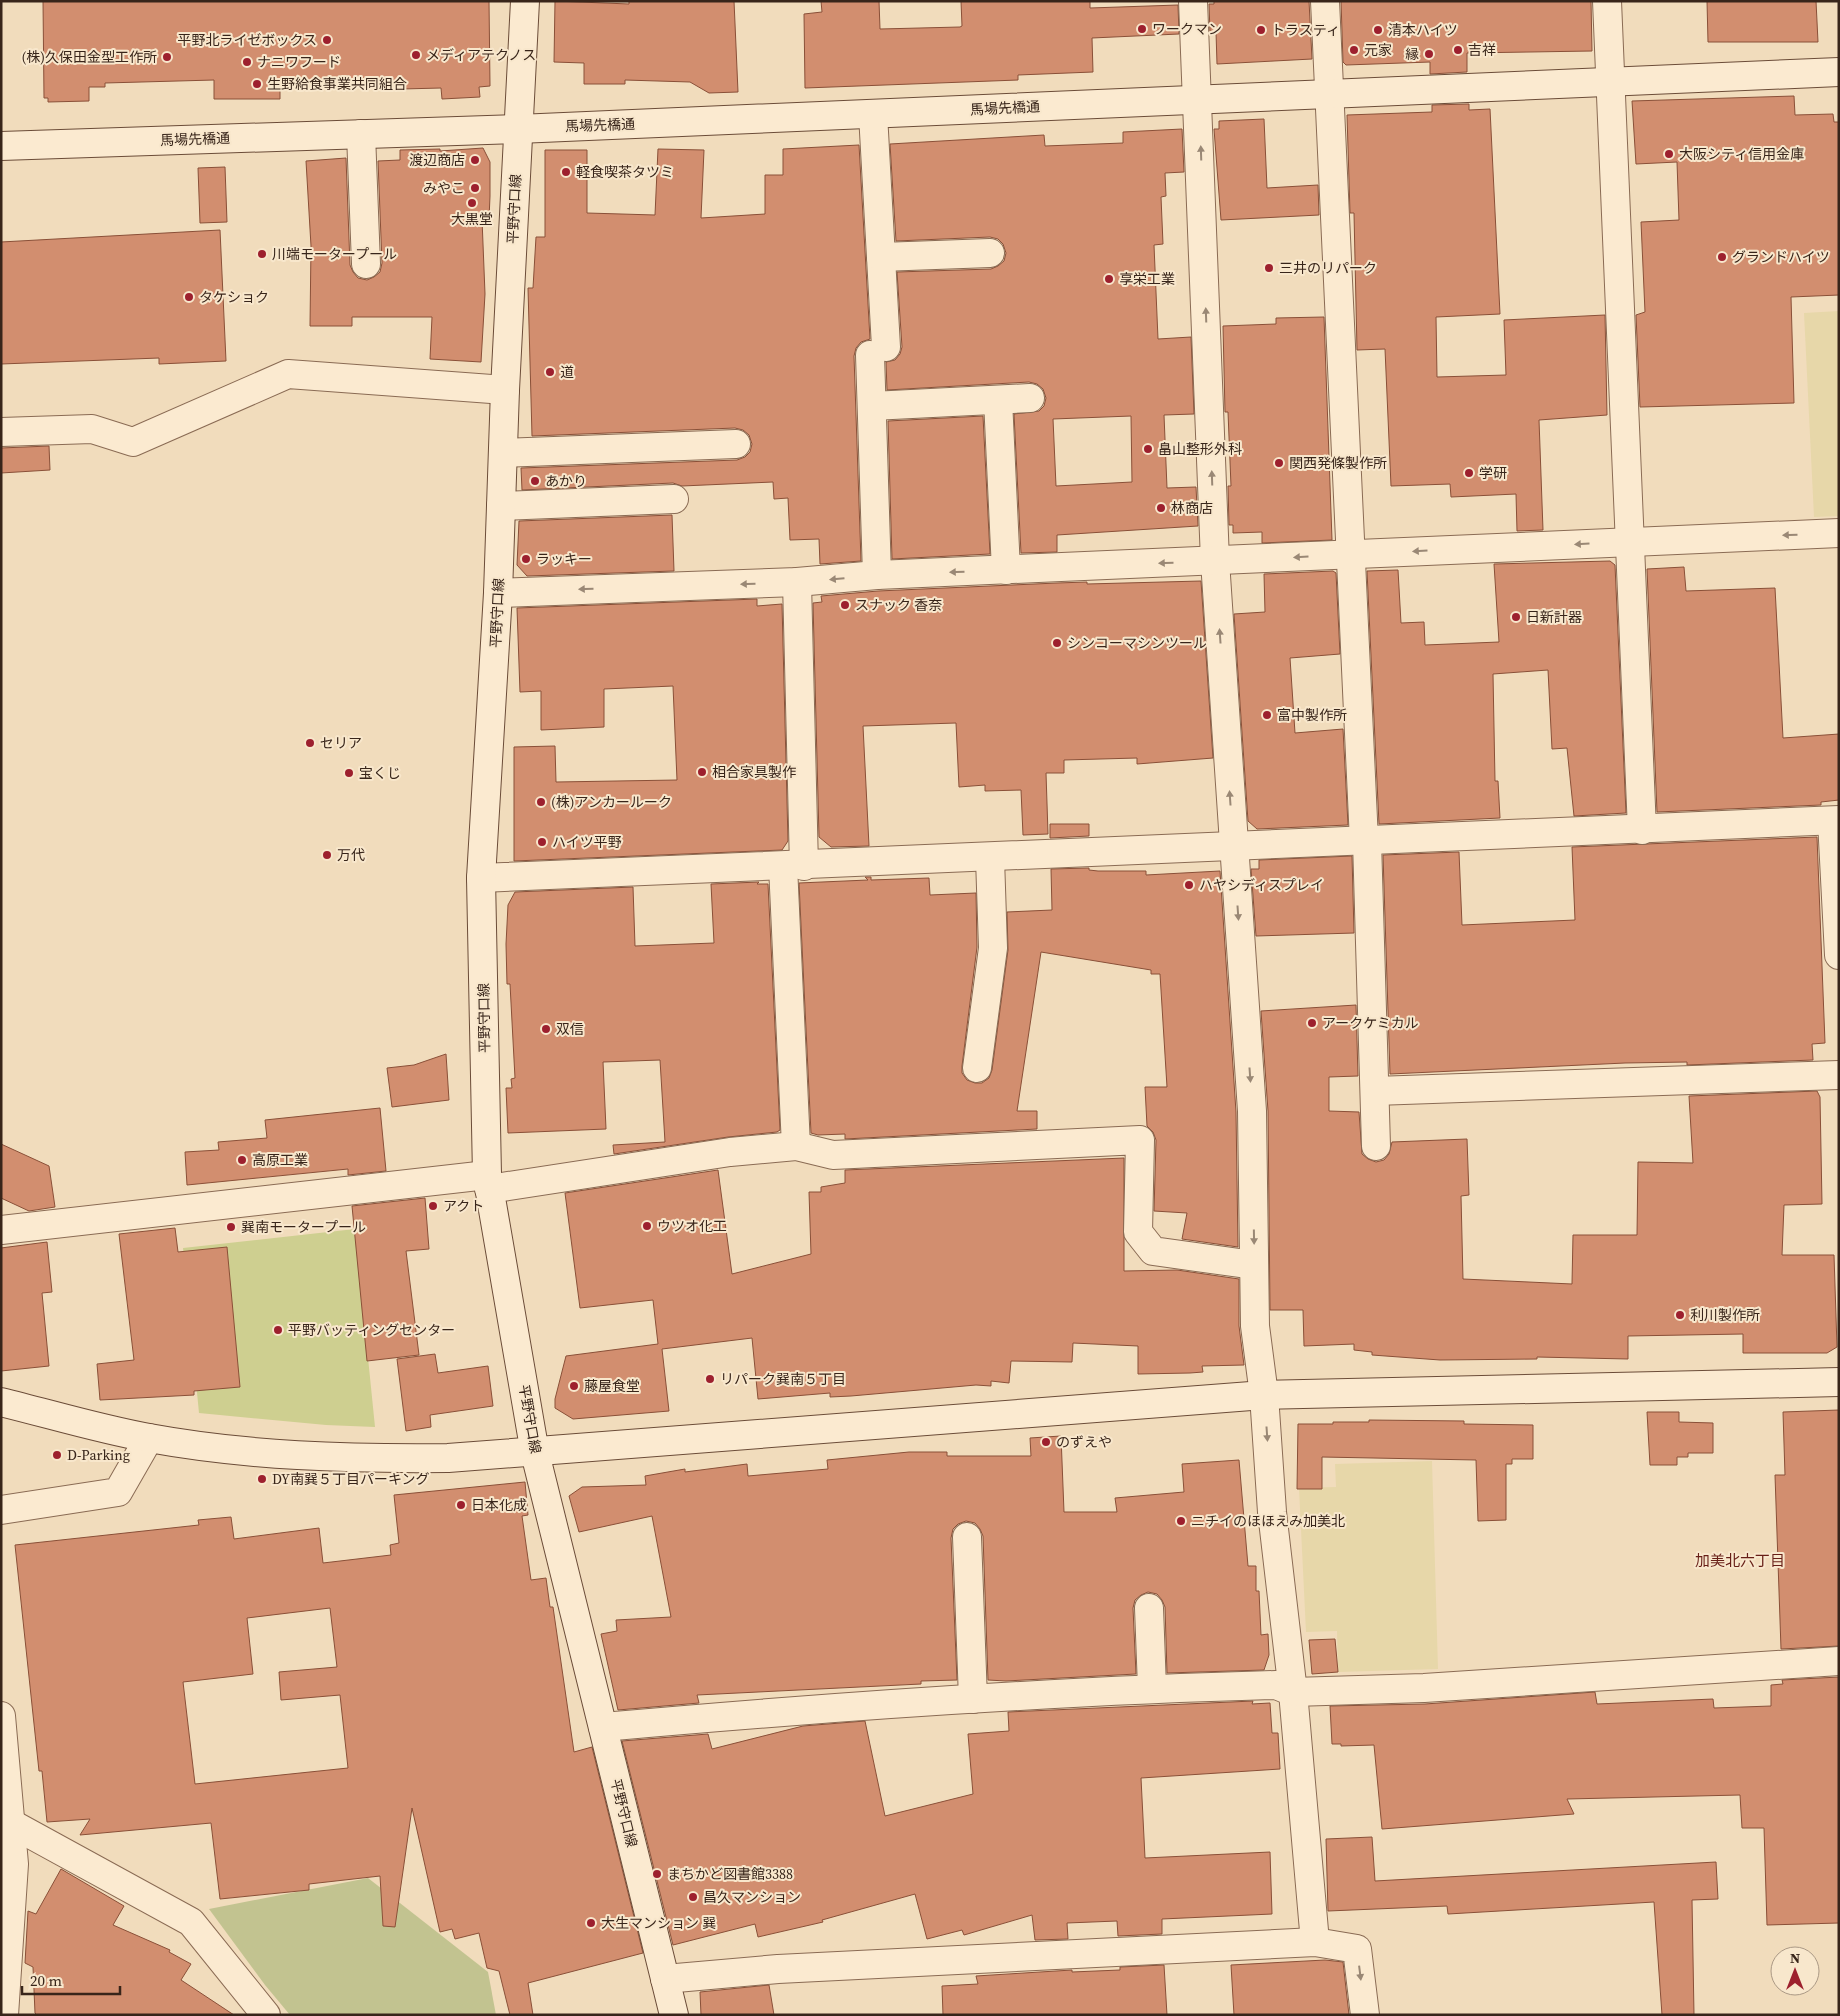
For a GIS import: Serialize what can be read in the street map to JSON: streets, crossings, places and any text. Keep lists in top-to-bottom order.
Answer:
{
  "streets": {
    "street": ["馬場先橋通", "平野守口線"]
  },
  "crossings": [
    ["馬場先橋通", "平野守口線"]
  ],
  "districts": ["加美北六丁目"],
  "places": [
    "ワークマン",
    "トラスティ",
    "清本ハイツ",
    "平野北ライゼボックス",
    "元家",
    "吉祥",
    "縁",
    "メディアテクノス",
    "(株)久保田金型工作所",
    "ナニワフード",
    "生野給食事業共同組合",
    "大阪シティ信用金庫",
    "渡辺商店",
    "軽食喫茶タツミ",
    "みやこ",
    "大黒堂",
    "川端モータープール",
    "グランドハイツ",
    "三井のリパーク",
    "享栄工業",
    "タケショク",
    "道",
    "畠山整形外科",
    "関西発條製作所",
    "学研",
    "あかり",
    "林商店",
    "ラッキー",
    "スナック 香奈",
    "日新計器",
    "シンコーマシンツール",
    "富中製作所",
    "セリア",
    "相合家具製作",
    "宝くじ",
    "(株)アンカールーク",
    "ハイツ平野",
    "万代",
    "ハヤシディスプレイ",
    "アークケミカル",
    "双信",
    "高原工業",
    "アクト",
    "ウツオ化工",
    "巽南モータープール",
    "利川製作所",
    "平野バッティングセンター",
    "リパーク巽南５丁目",
    "藤屋食堂",
    "のずえや",
    "D-Parking",
    "DY南巽５丁目パーキング",
    "日本化成",
    "ニチイのほほえみ加美北",
    "まちかど図書館3388",
    "昌久マンション",
    "大生マンション 巽"
  ],
  "scale_bar": "20 m",
  "north": "top"
}
